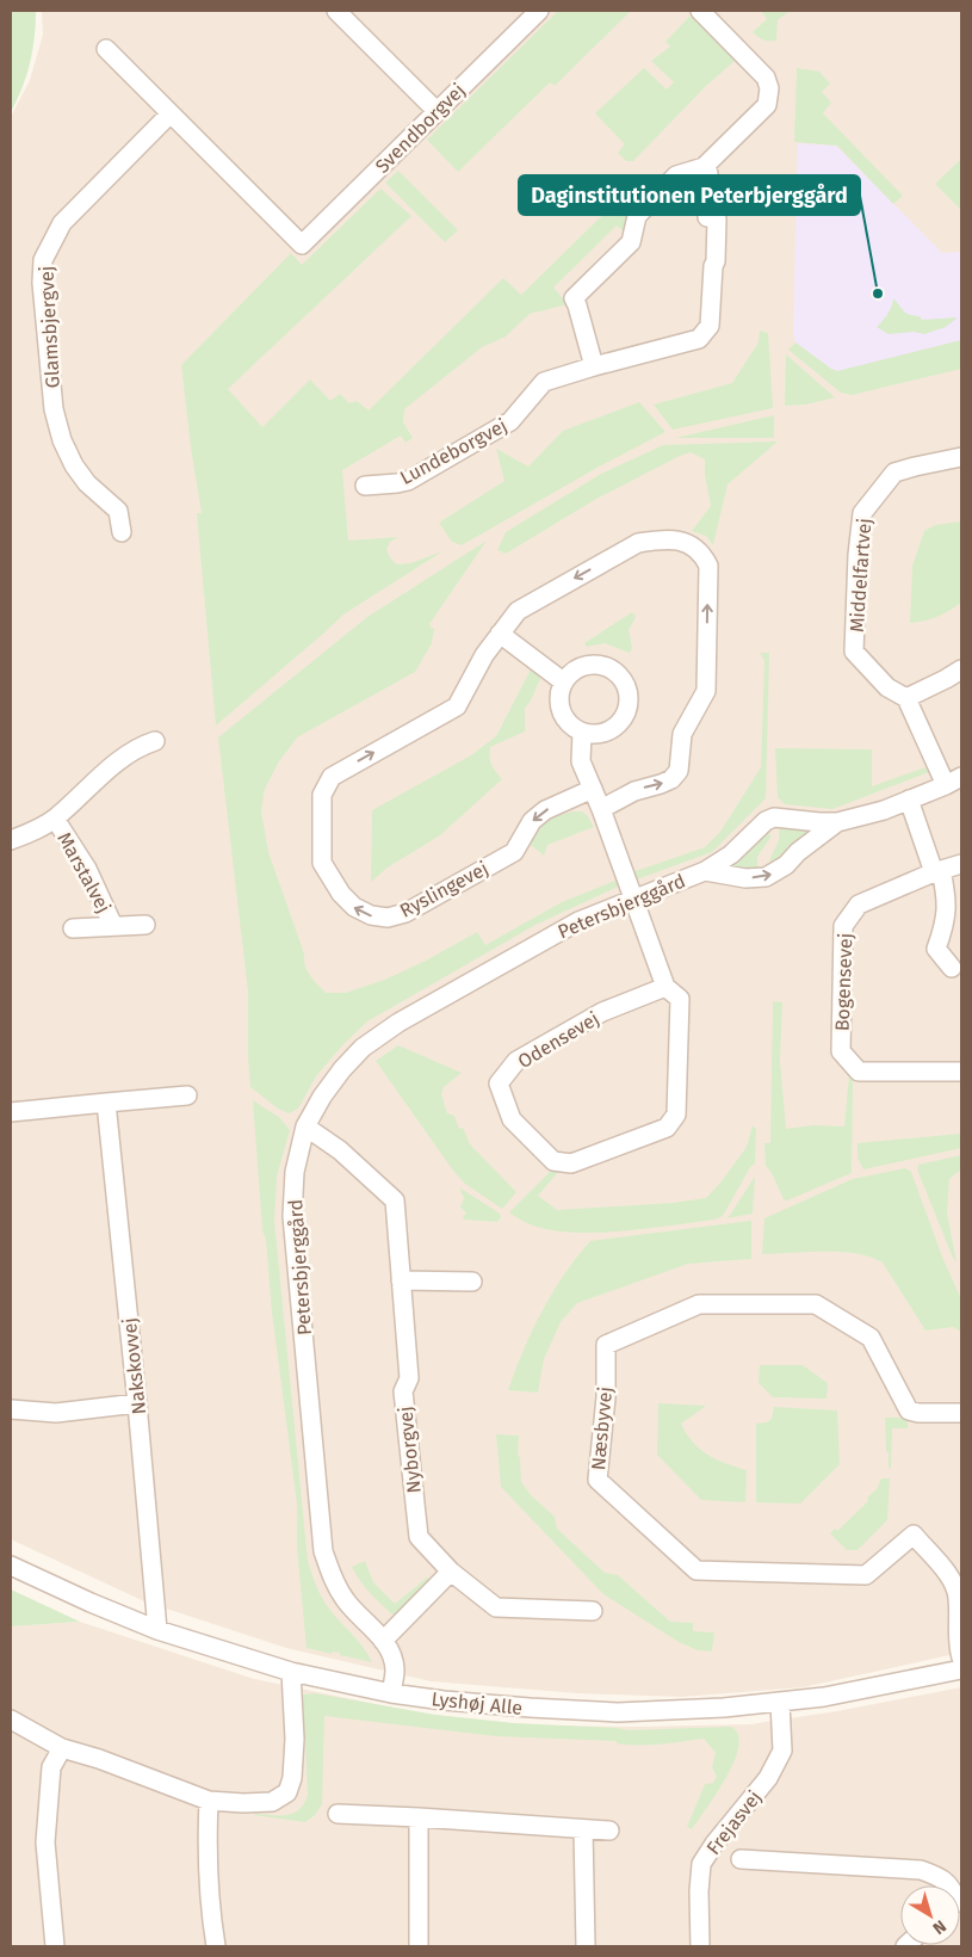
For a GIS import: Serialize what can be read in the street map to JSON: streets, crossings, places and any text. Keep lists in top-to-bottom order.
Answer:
{
  "streets": {
    "street": [
      "Svendborgvej",
      "Glamsbjergvej",
      "Lundeborgvej",
      "Middelfartvej",
      "Marstalvej",
      "Ryslingevej",
      "Petersbjerggård",
      "Bogensevej",
      "Odensevej",
      "Nakskovvej",
      "Næsbyvej",
      "Nyborgvej",
      "Lyshøj Alle",
      "Frejasvej"
    ]
  },
  "crossings": [
    ["Svendborgvej", "Glamsbjergvej"],
    ["Petersbjerggård", "Odensevej"],
    ["Petersbjerggård", "Nyborgvej"],
    ["Petersbjerggård", "Lyshøj Alle"],
    ["Nakskovvej", "Lyshøj Alle"],
    ["Lyshøj Alle", "Frejasvej"]
  ],
  "places": ["Daginstitutionen Peterbjerggård"],
  "north": "bottom right"
}
